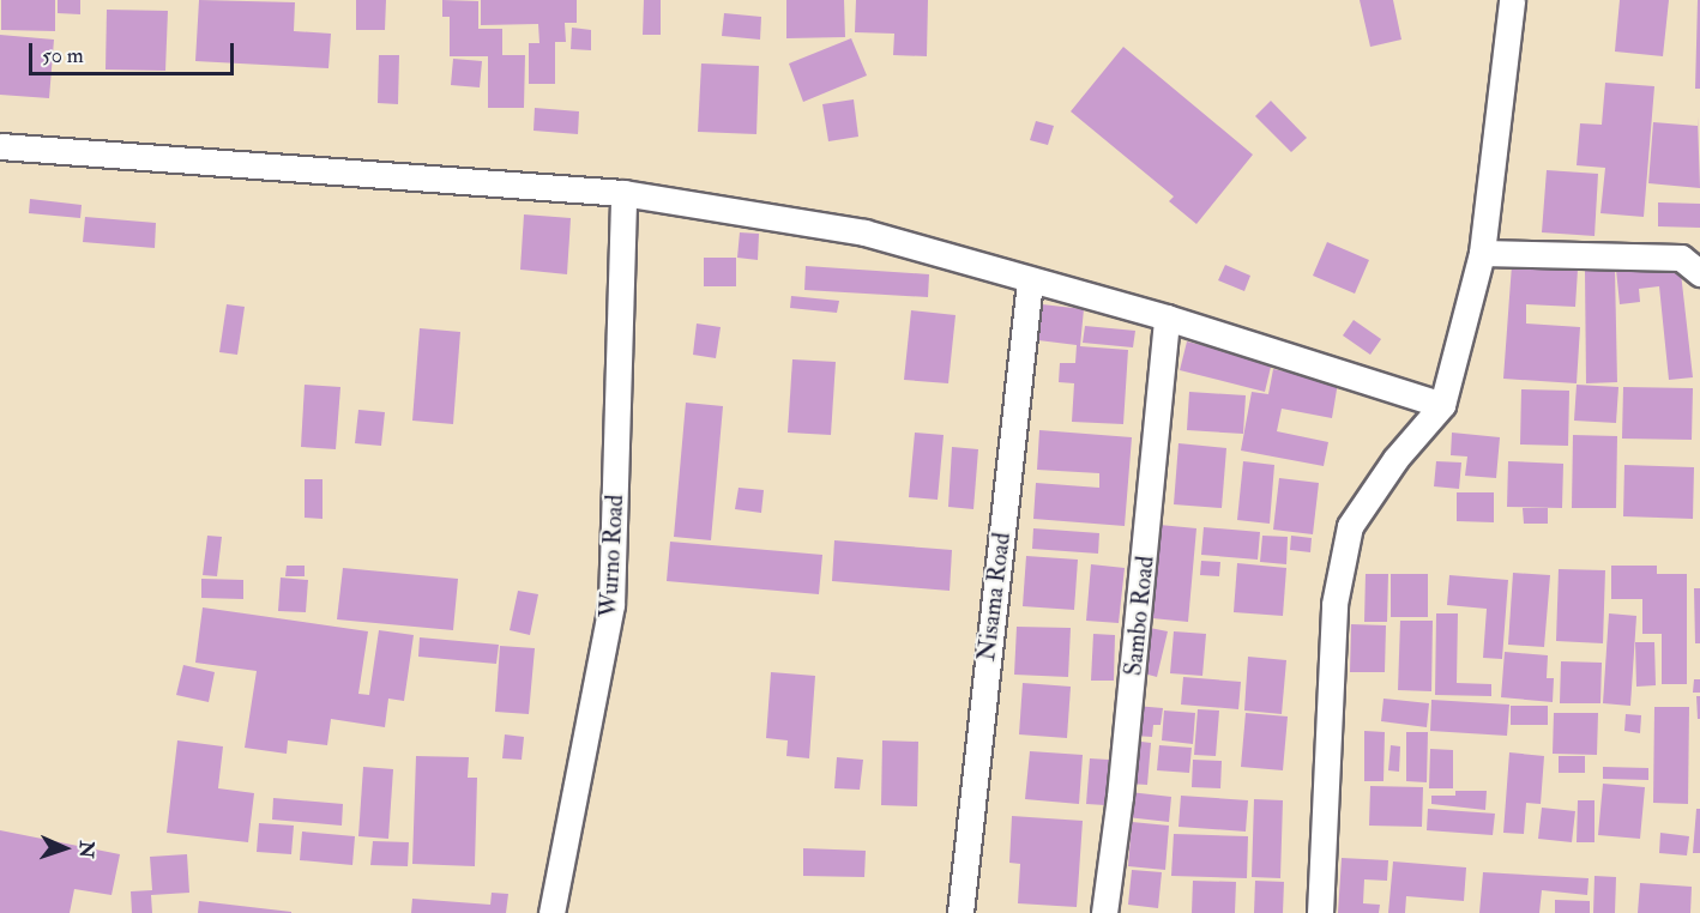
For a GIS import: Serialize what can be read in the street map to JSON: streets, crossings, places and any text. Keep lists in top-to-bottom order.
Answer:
{
  "streets": {
    "street": ["Wurno Road", "Nisama Road", "Sambo Road"]
  },
  "scale_bar": "50 m",
  "north": "right"
}
